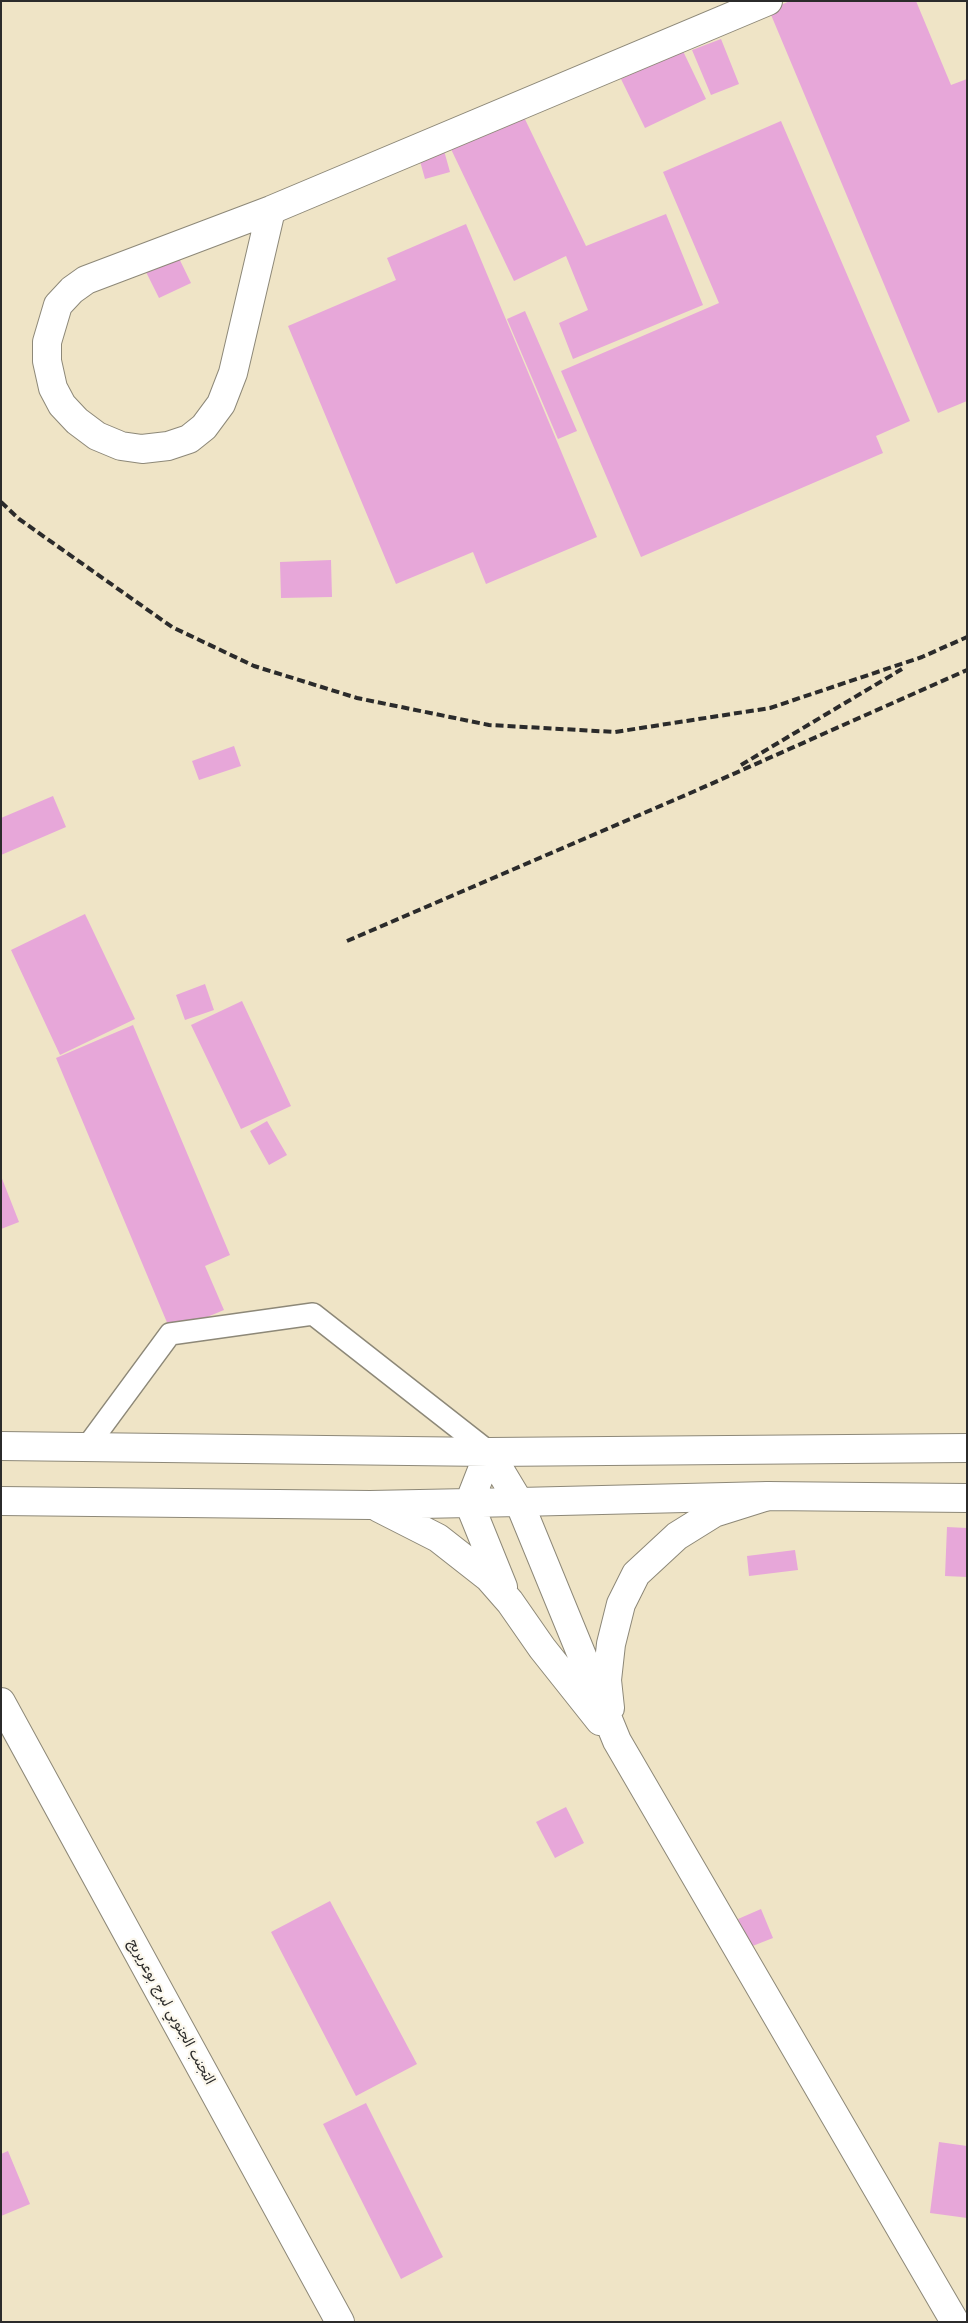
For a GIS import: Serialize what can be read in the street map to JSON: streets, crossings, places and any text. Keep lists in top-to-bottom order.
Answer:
{
  "streets": {
    "main road": ["التجنب الجنوبي لبرج بوعريريج"]
  }
}
